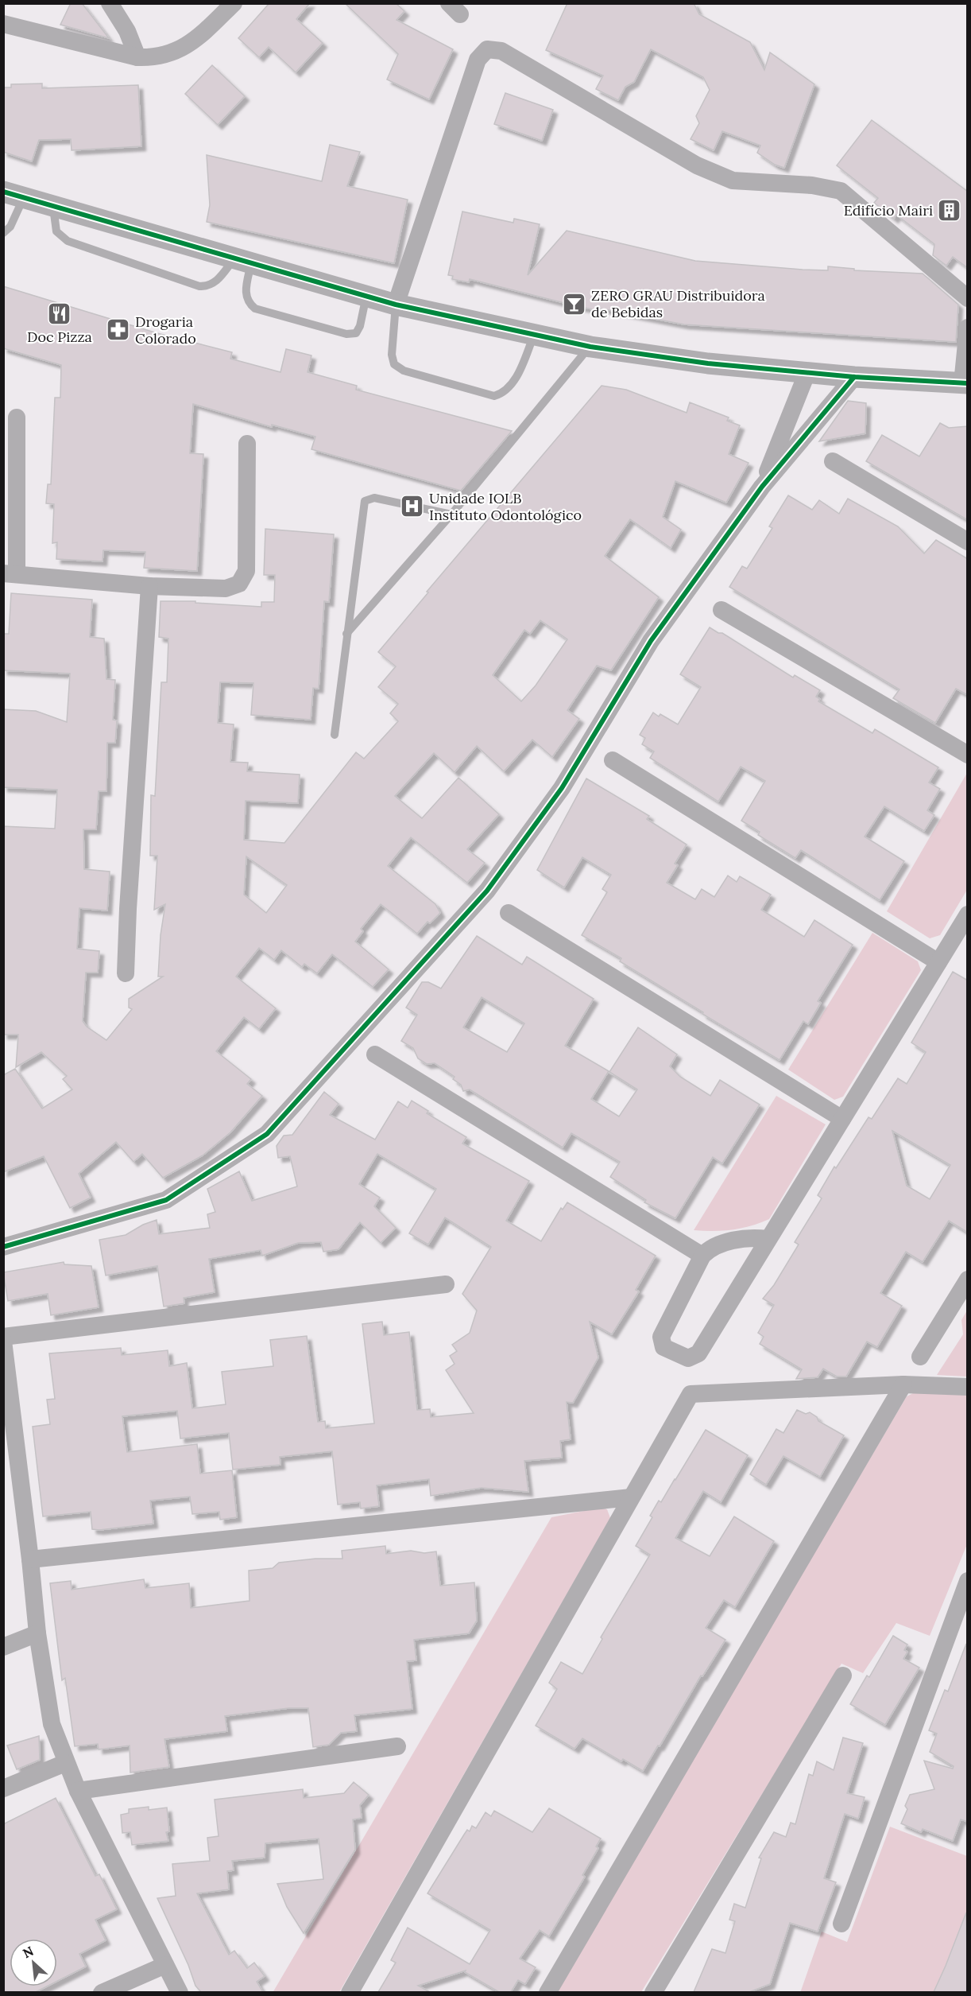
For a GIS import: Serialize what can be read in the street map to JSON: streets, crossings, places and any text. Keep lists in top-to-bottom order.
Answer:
{
  "places": {
    "building": ["Edifício Mairi"],
    "bar": ["ZERO GRAU Distribuidora de Bebidas"],
    "restaurant": ["Doc Pizza"],
    "pharmacy": ["Drogaria Colorado"],
    "hospital": ["Unidade IOLB Instituto Odontológico"]
  },
  "north": "top left"
}
